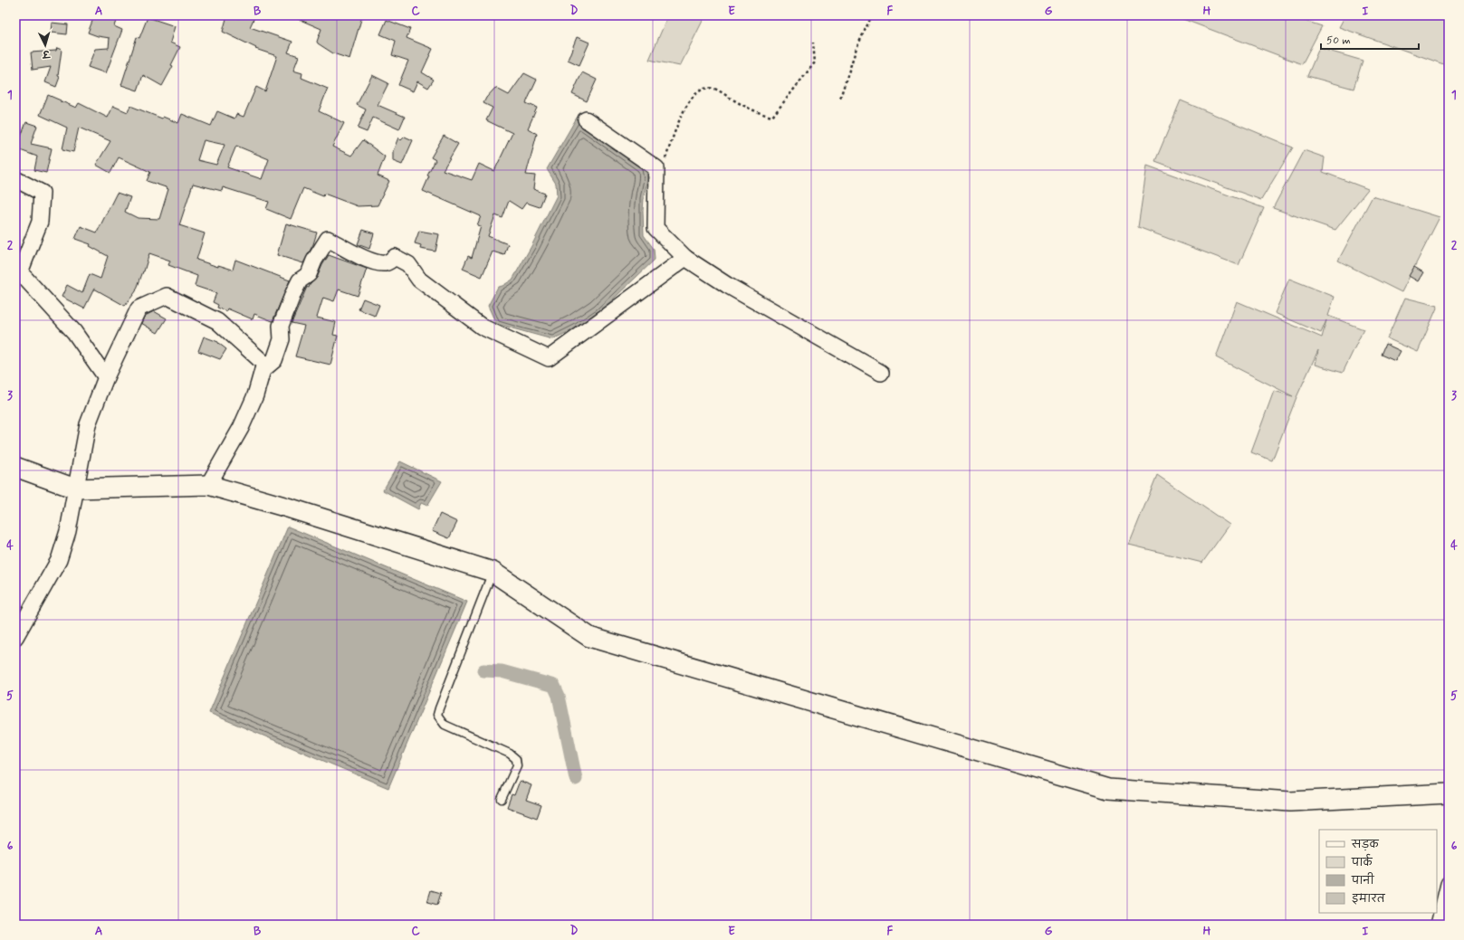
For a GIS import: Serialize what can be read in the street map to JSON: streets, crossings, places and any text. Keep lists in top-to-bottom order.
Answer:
{
  "legend": [
    "सड़क",
    "पार्क",
    "पानी",
    "इमारत"
  ],
  "scale_bar": "50 m",
  "north": "bottom",
  "grid": {
    "columns": [
      "A",
      "B",
      "C",
      "D",
      "E",
      "F",
      "G",
      "H",
      "I"
    ],
    "rows": [
      "1",
      "2",
      "3",
      "4",
      "5",
      "6"
    ]
  }
}
